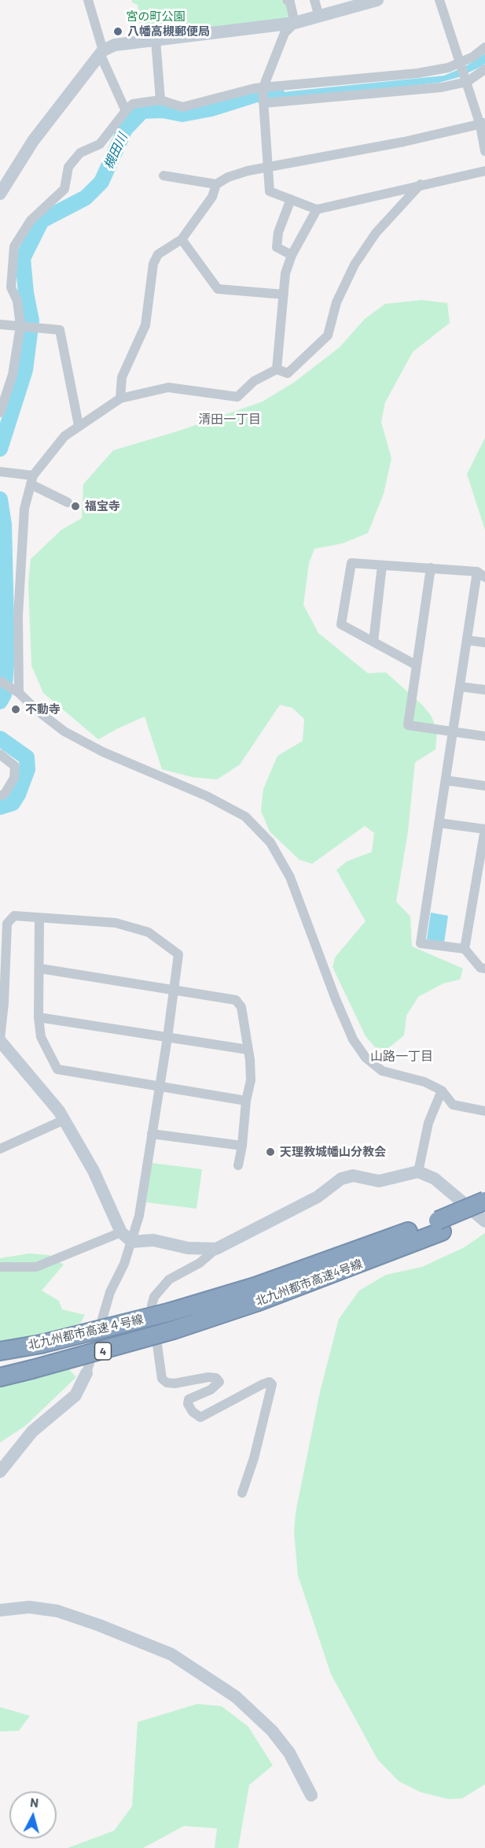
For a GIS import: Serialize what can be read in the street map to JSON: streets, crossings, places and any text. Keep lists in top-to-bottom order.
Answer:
{
  "streets": {
    "highway": ["北九州都市高速4号線", "北九州都市高速４号線", "4"]
  },
  "crossings": [
    ["北九州都市高速4号線", "北九州都市高速４号線"]
  ],
  "districts": ["清田一丁目", "山路一丁目"],
  "water": ["槻田川"],
  "parks": ["宮の町公園"],
  "places": [
    "八幡高槻郵便局",
    "福宝寺",
    "不動寺",
    "天理教城幡山分教会"
  ],
  "north": "top"
}
